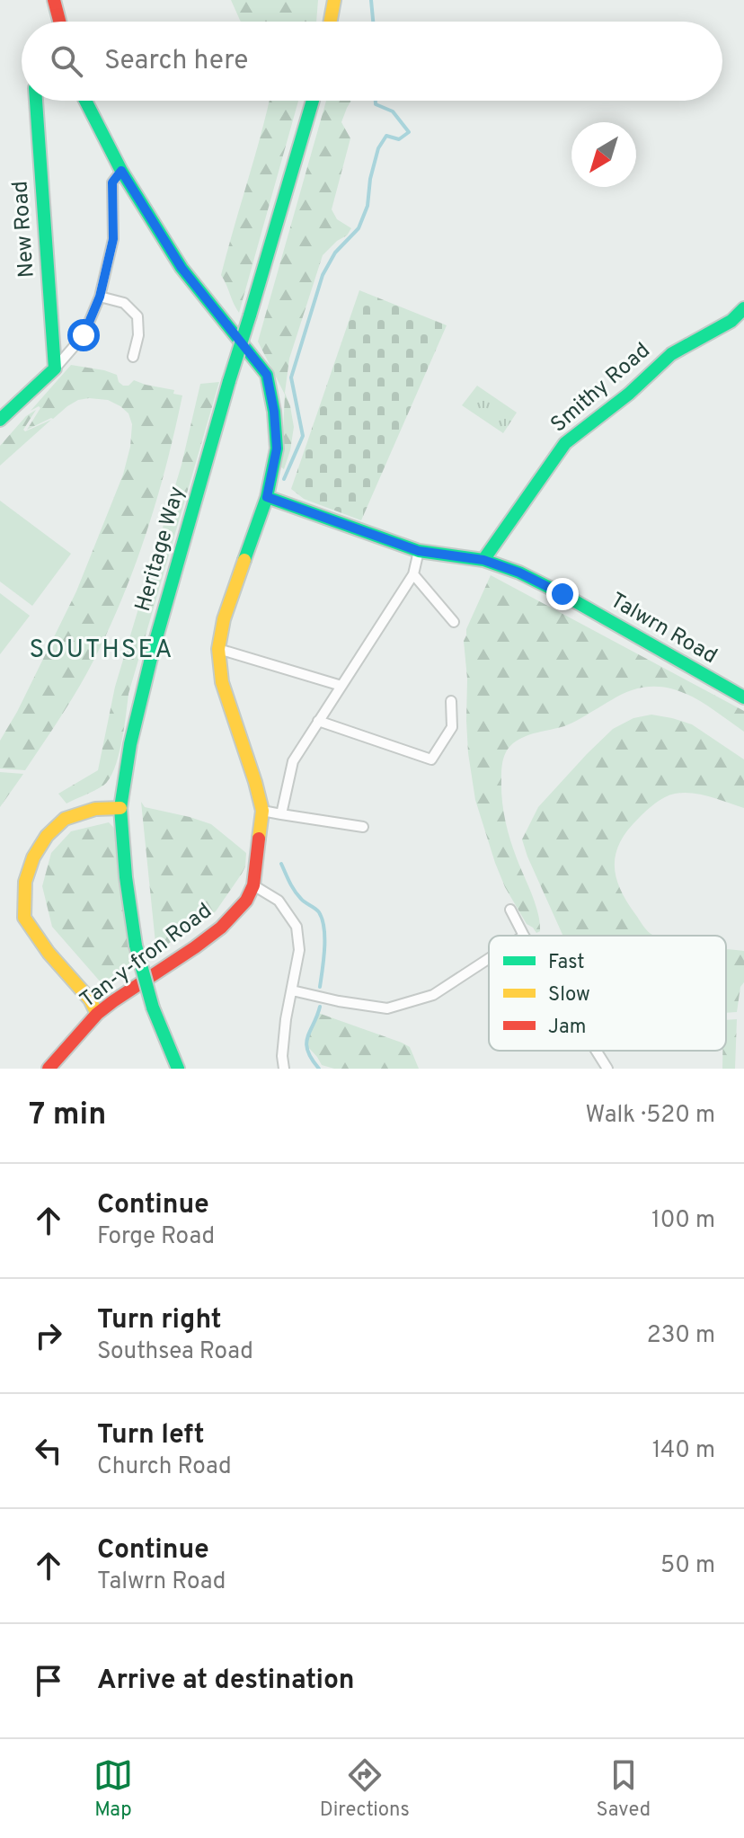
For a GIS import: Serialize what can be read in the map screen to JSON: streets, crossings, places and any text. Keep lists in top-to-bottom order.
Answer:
{
  "streets": {
    "street": [
      "New Road",
      "Smithy Road",
      "Heritage Way",
      "Talwrn Road",
      "Tan-y-fron Road"
    ]
  },
  "crossings": [
    ["Smithy Road", "Talwrn Road"],
    ["Talwrn Road", "Tan-y-fron Road"]
  ],
  "districts": ["SOUTHSEA"],
  "legend": ["Fast", "Slow", "Jam"],
  "north": "bottom left",
  "page": {
    "search": "Search here",
    "heading": ["7 min", "Walk · 520 m"],
    "list": [
      ["Continue", "Forge Road", "100 m"],
      ["Turn right", "Southsea Road", "230 m"],
      ["Turn left", "Church Road", "140 m"],
      ["Continue", "Talwrn Road", "50 m"],
      "Arrive at destination"
    ],
    "nav": ["Map", "Directions", "Saved"]
  }
}
